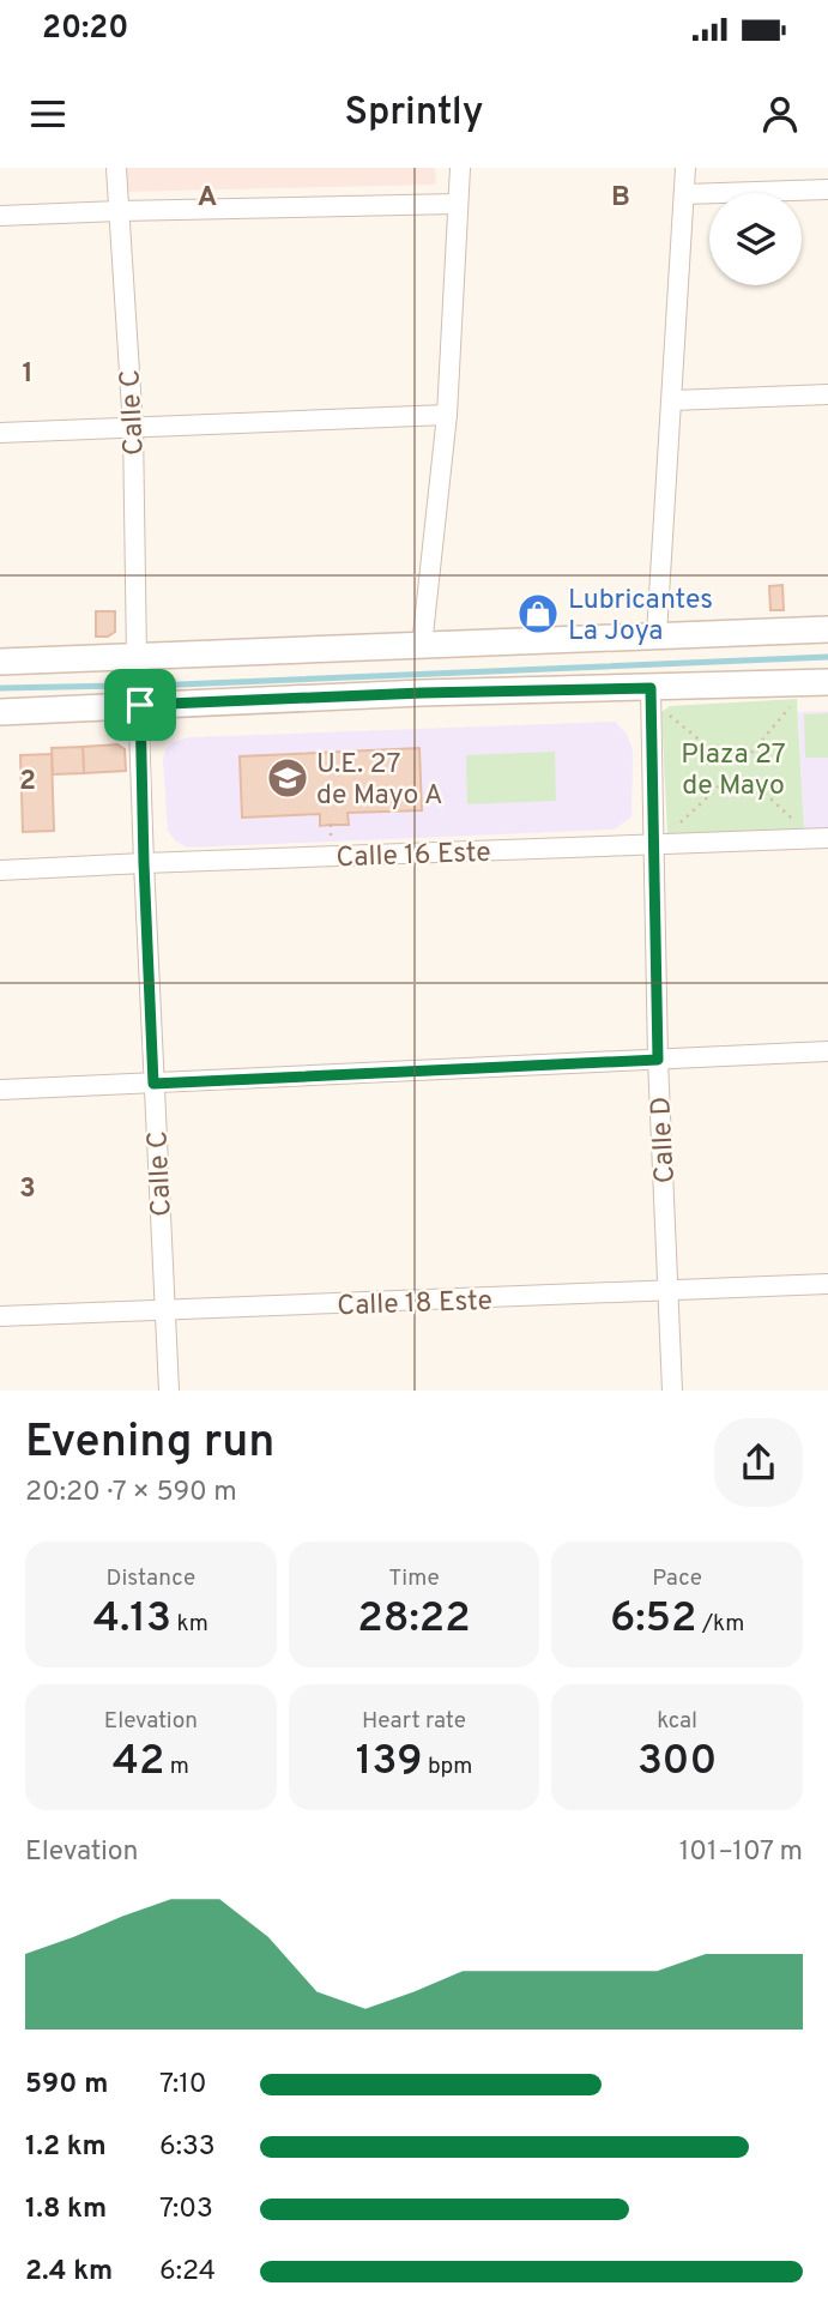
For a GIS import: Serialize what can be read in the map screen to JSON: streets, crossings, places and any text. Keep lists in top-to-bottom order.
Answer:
{
  "streets": {
    "street": [
      "Calle C",
      "Calle 16 Este",
      "Calle D",
      "Calle 18 Este"
    ]
  },
  "crossings": [
    ["Calle C", "Calle 16 Este"],
    ["Calle C", "Calle 18 Este"],
    ["Calle 16 Este", "Calle D"],
    ["Calle D", "Calle 18 Este"]
  ],
  "parks": ["Plaza 27 de Mayo"],
  "places": {
    "shop": ["Lubricantes La Joya"],
    "school or university": ["U.E. 27 de Mayo A"]
  },
  "page": {
    "status": "20:20",
    "header": "Sprintly",
    "heading": ["Evening run", "20:20 · 7 × 590 m"],
    "stats": [
      ["Distance", "4.13 km"],
      ["Time", "28:22"],
      ["Pace", "6:52 /km"],
      ["Elevation", "42 m"],
      ["Heart rate", "139 bpm"],
      ["kcal", "300"]
    ],
    "chart": ["Elevation", "101–107 m"],
    "list": [
      {
        "name": "590 m",
        "note": "7:10"
      },
      {
        "name": "1.2 km",
        "note": "6:33"
      },
      {
        "name": "1.8 km",
        "note": "7:03"
      },
      {
        "name": "2.4 km",
        "note": "6:24"
      }
    ]
  },
  "grid": {
    "columns": ["A", "B"],
    "rows": ["1", "2", "3"]
  }
}
